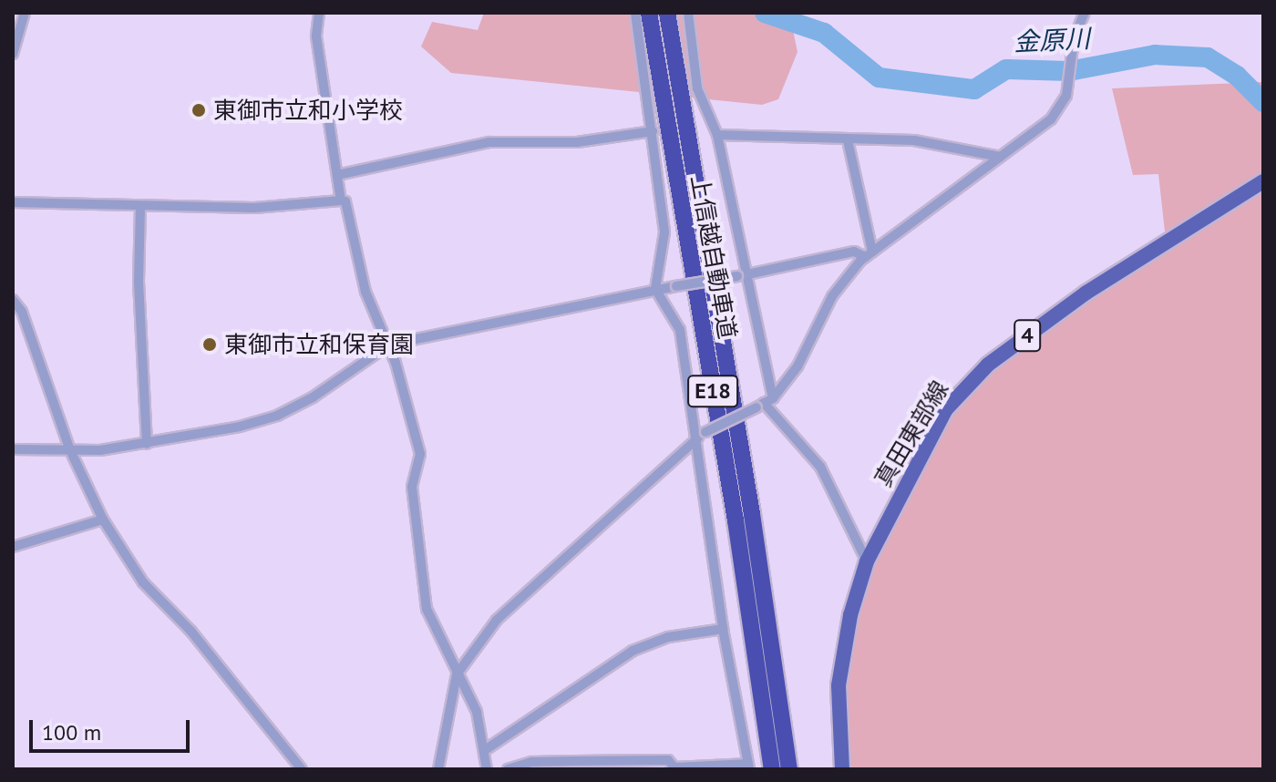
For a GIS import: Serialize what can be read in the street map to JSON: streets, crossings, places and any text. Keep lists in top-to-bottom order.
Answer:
{
  "streets": {
    "highway": ["上信越自動車道", "E18"],
    "main road": ["4", "真田東部線"]
  },
  "water": ["金原川"],
  "places": ["東御市立和小学校", "東御市立和保育園"],
  "scale_bar": "100 m"
}
